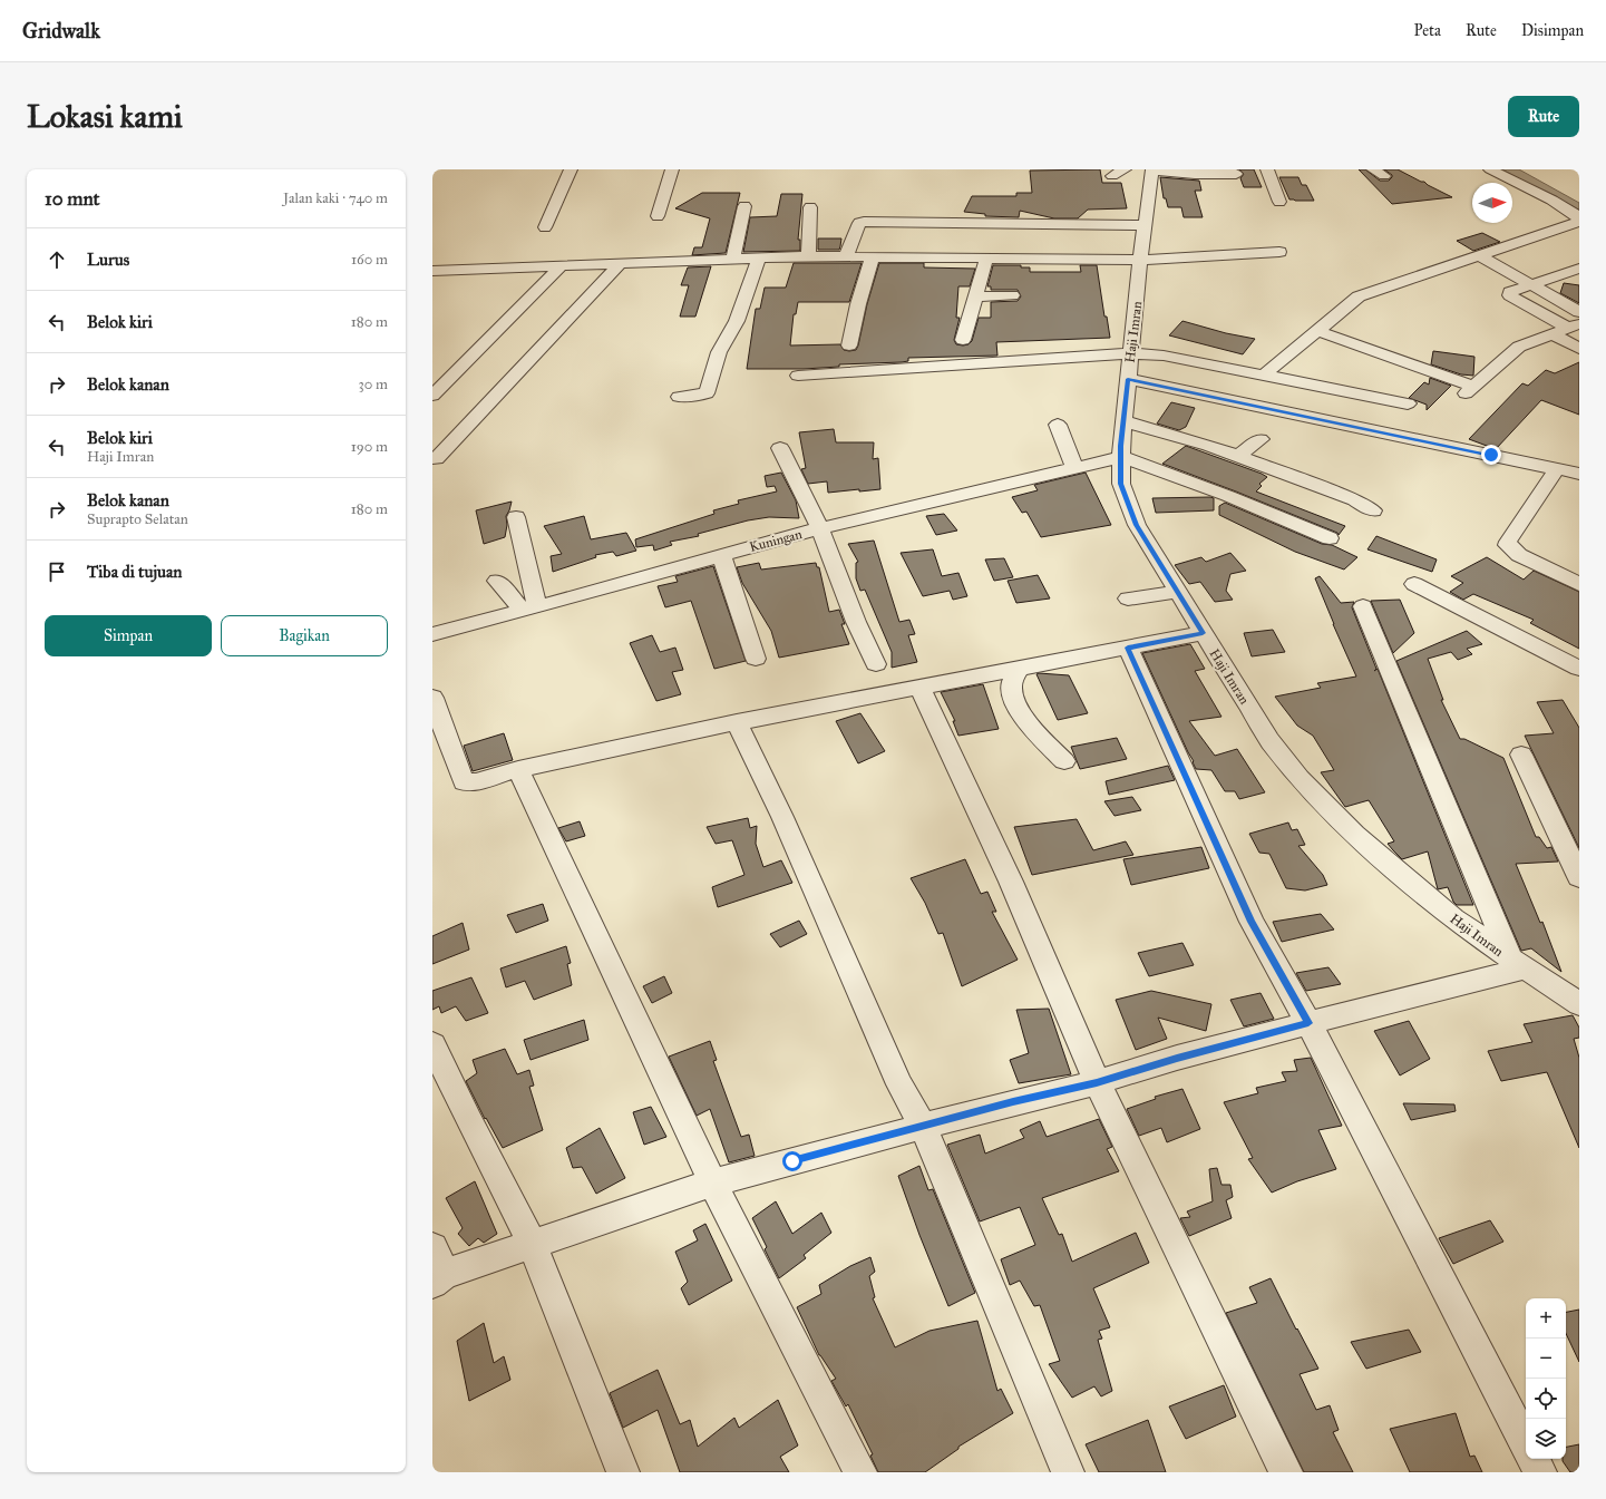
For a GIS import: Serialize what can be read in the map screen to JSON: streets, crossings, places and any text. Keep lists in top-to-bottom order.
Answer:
{
  "streets": {
    "street": ["Haji Imran", "Kuningan"]
  },
  "crossings": [
    ["Haji Imran", "Kuningan"]
  ],
  "north": "right",
  "page": {
    "header": "Gridwalk",
    "nav": ["Peta", "Rute", "Disimpan"],
    "buttons": [
      "Rute",
      ["Simpan", "Bagikan"]
    ],
    "title": "Lokasi kami",
    "heading": ["10 mnt", "Jalan kaki · 740 m"],
    "list": [
      ["Lurus", "160 m"],
      ["Belok kiri", "180 m"],
      ["Belok kanan", "30 m"],
      ["Belok kiri", "Haji Imran", "190 m"],
      ["Belok kanan", "Suprapto Selatan", "180 m"],
      "Tiba di tujuan"
    ],
    "map_buttons": ["+", "−"]
  }
}
